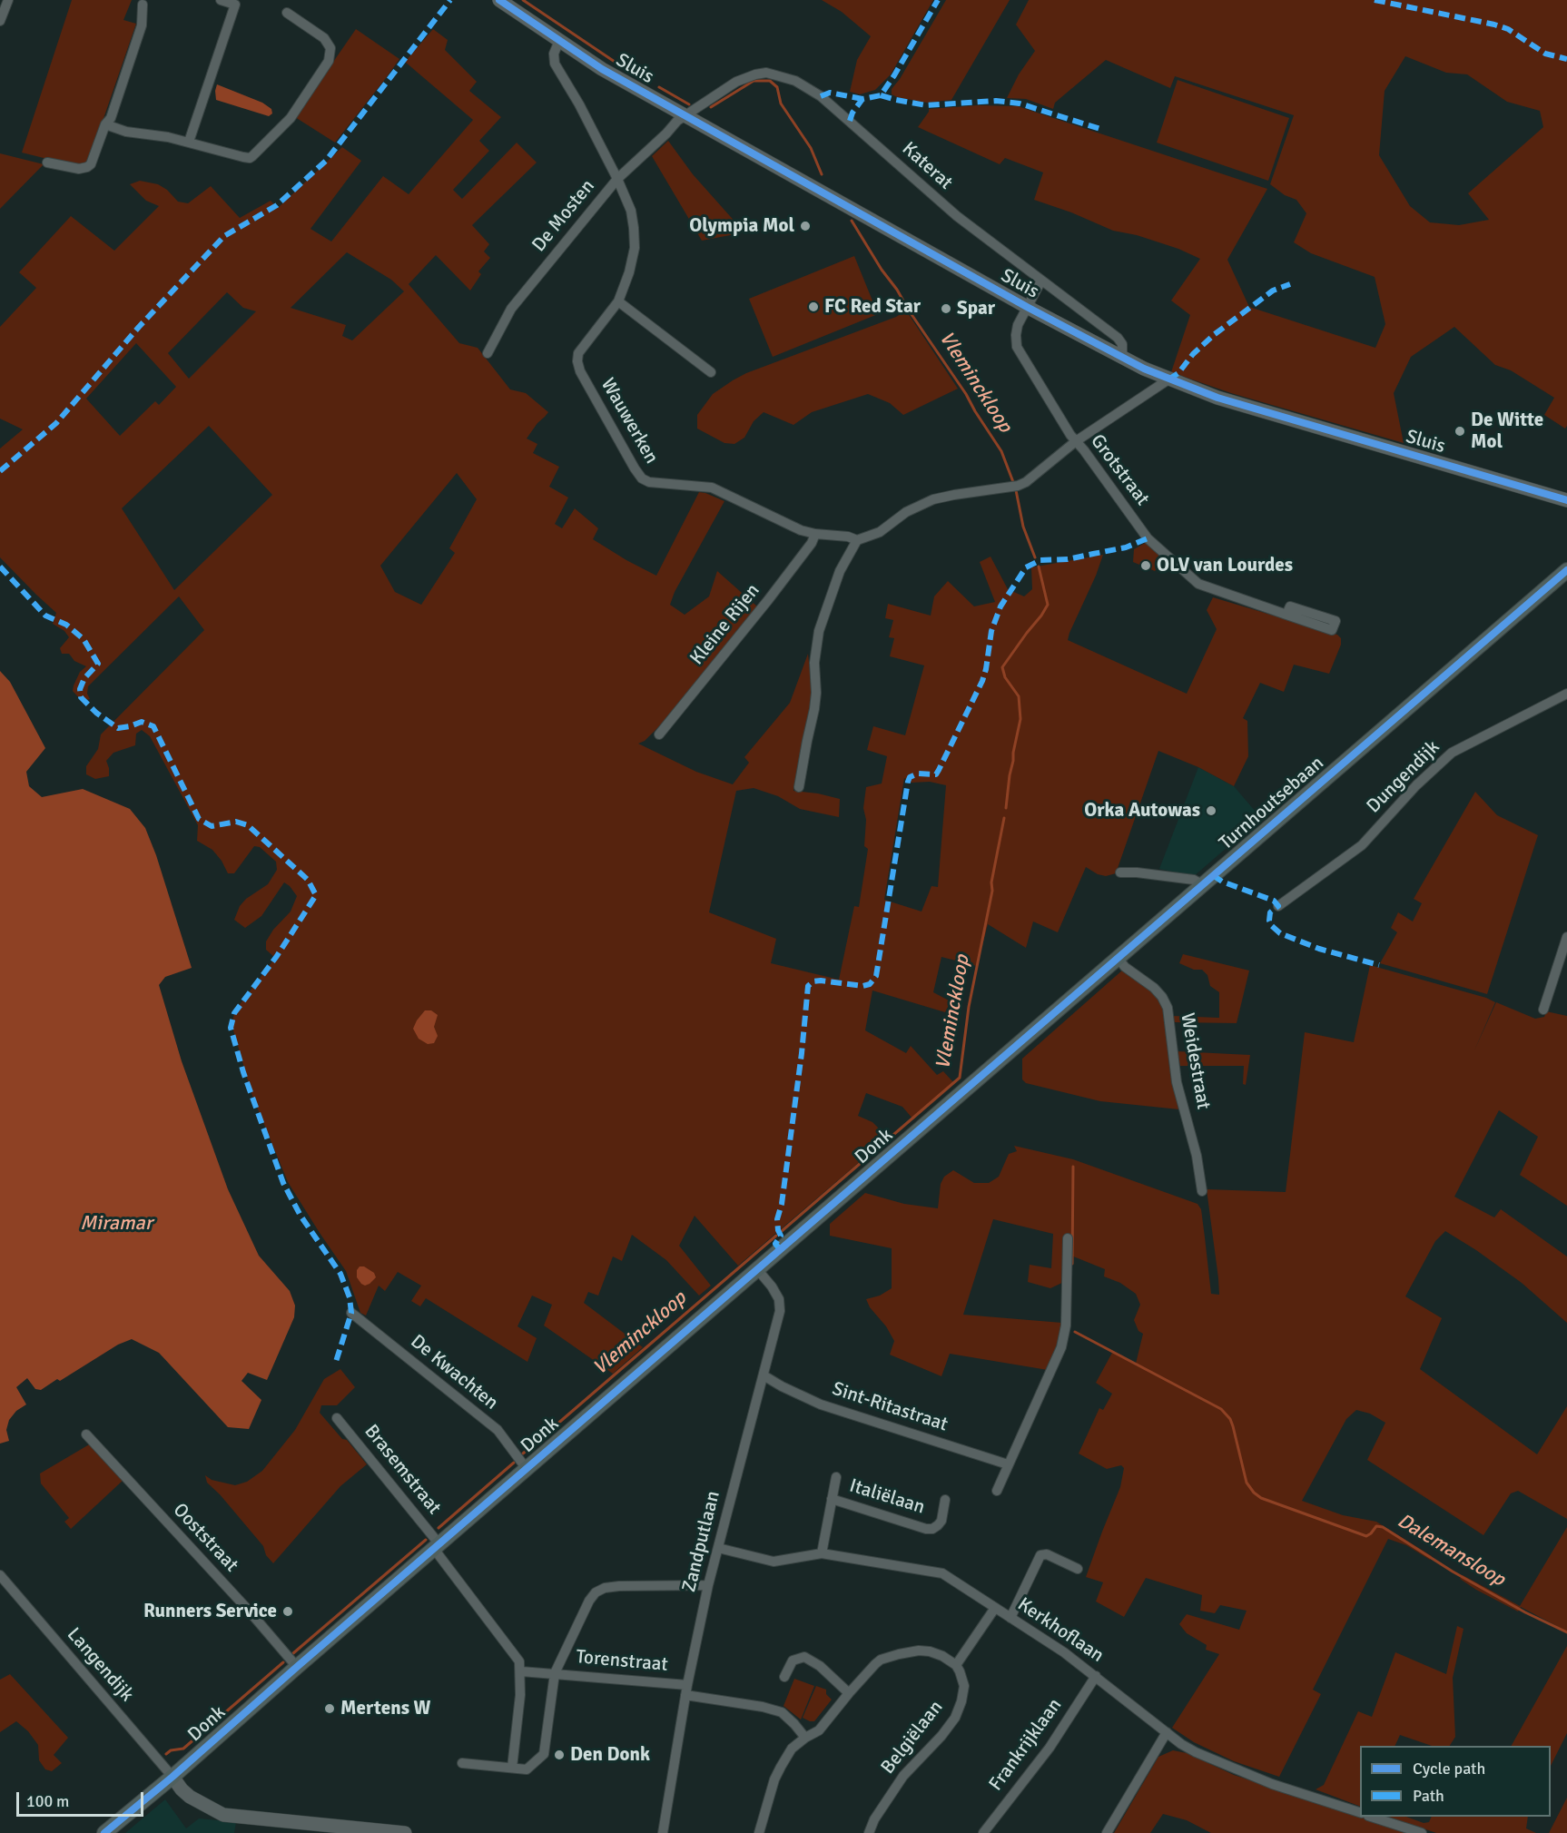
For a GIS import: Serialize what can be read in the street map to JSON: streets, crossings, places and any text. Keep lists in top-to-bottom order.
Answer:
{
  "streets": {
    "main road": ["Turnhoutsebaan", "Donk"],
    "street": [
      "Sluis",
      "Katerat",
      "De Mosten",
      "Wauwerken",
      "Grotstraat",
      "Kleine Rijen",
      "Dungendijk",
      "Weidestraat",
      "De Kwachten",
      "Sint-Ritastraat",
      "Brasemstraat",
      "Italiëlaan",
      "Ooststraat",
      "Zandputlaan",
      "Kerkhoflaan",
      "Torenstraat",
      "Langendijk",
      "Belgiëlaan",
      "Frankrijklaan"
    ]
  },
  "crossings": [
    ["Sluis", "Katerat"],
    ["Sluis", "De Mosten"],
    ["Sluis", "Wauwerken"],
    ["Sluis", "Grotstraat"],
    ["Katerat", "De Mosten"],
    ["Katerat", "Grotstraat"],
    ["De Mosten", "Wauwerken"],
    ["Wauwerken", "Kleine Rijen"],
    ["Turnhoutsebaan", "Weidestraat"],
    ["Turnhoutsebaan", "Donk"],
    ["Donk", "De Kwachten"],
    ["Donk", "Brasemstraat"],
    ["Donk", "Ooststraat"],
    ["Donk", "Zandputlaan"],
    ["Donk", "Langendijk"],
    ["Sint-Ritastraat", "Zandputlaan"],
    ["Brasemstraat", "Torenstraat"],
    ["Italiëlaan", "Kerkhoflaan"],
    ["Zandputlaan", "Kerkhoflaan"],
    ["Zandputlaan", "Torenstraat"],
    ["Kerkhoflaan", "Frankrijklaan"]
  ],
  "water": ["Vleminckloop", "Miramar", "Dalemansloop"],
  "places": [
    "Olympia Mol",
    "FC Red Star",
    "Spar",
    "De Witte Mol",
    "OLV van Lourdes",
    "Orka Autowas",
    "Runners Service",
    "Mertens W",
    "Den Donk"
  ],
  "legend": ["Cycle path", "Path"],
  "scale_bar": "100 m"
}
